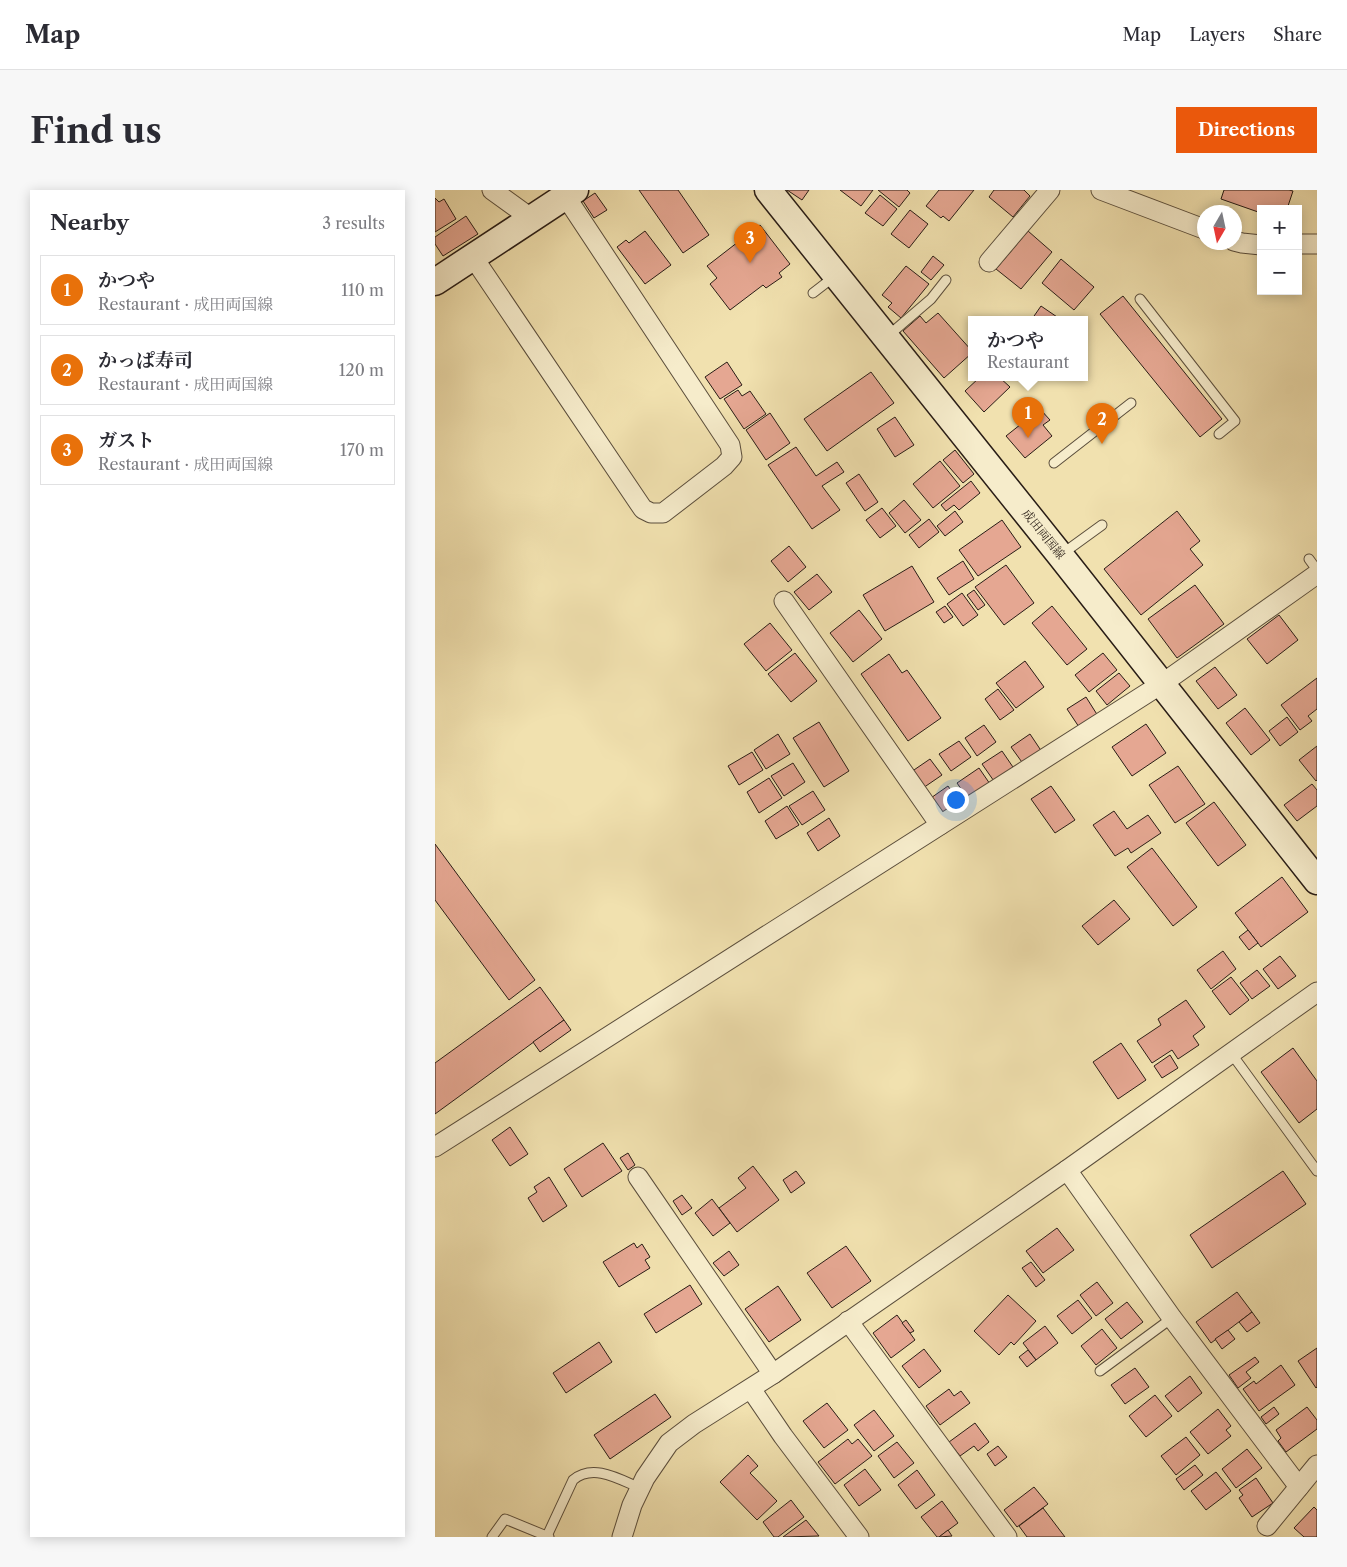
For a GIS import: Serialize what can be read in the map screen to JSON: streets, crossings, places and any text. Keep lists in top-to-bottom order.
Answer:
{
  "streets": {
    "main road": ["成田両国線"]
  },
  "north": "bottom",
  "page": {
    "header": "Map",
    "nav": ["Map", "Layers", "Share"],
    "buttons": "Directions",
    "title": "Find us",
    "heading": ["Nearby", "3 results"],
    "map_buttons": ["+", "−"],
    "pins": ["3", "1", "2"],
    "list": [
      {
        "mark": "1",
        "name": "かつや",
        "note": "Restaurant · 成田両国線",
        "value": "110 m"
      },
      {
        "mark": "2",
        "name": "かっぱ寿司",
        "note": "Restaurant · 成田両国線",
        "value": "120 m"
      },
      {
        "mark": "3",
        "name": "ガスト",
        "note": "Restaurant · 成田両国線",
        "value": "170 m"
      }
    ],
    "popup": ["かつや", "Restaurant"]
  }
}
